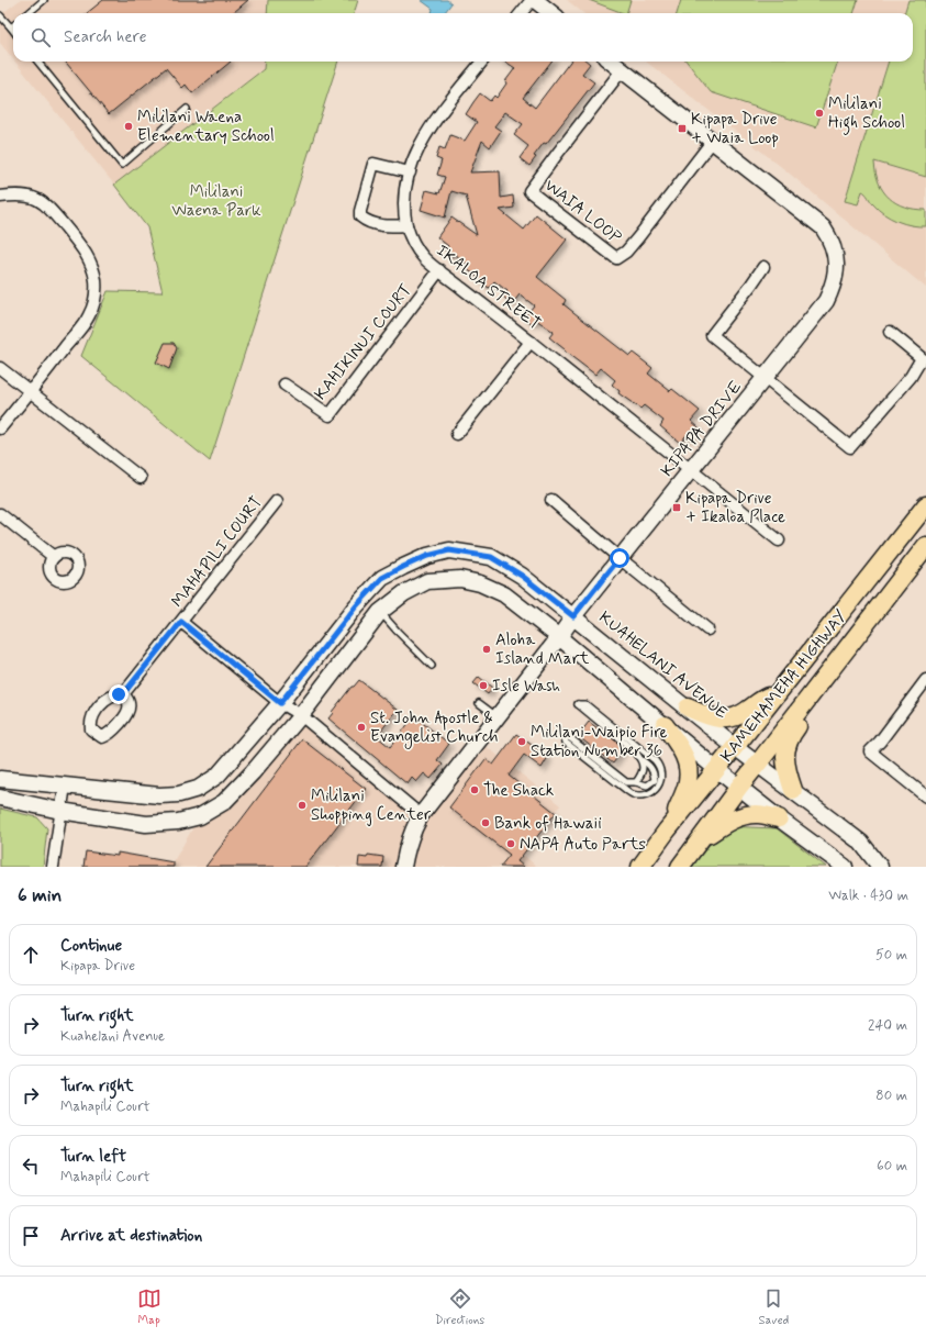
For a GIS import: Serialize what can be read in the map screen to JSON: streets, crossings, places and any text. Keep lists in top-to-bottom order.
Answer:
{
  "streets": {
    "main road": ["KAMEHAMEHA HIGHWAY"],
    "street": [
      "WAIA LOOP",
      "IKALOA STREET",
      "KAHIKINUI COURT",
      "KIPAPA DRIVE",
      "MAHAPILI COURT",
      "KUAHELANI AVENUE"
    ]
  },
  "crossings": [
    ["WAIA LOOP", "KIPAPA DRIVE"],
    ["IKALOA STREET", "KAHIKINUI COURT"],
    ["IKALOA STREET", "KIPAPA DRIVE"],
    ["KIPAPA DRIVE", "MAHAPILI COURT"],
    ["KIPAPA DRIVE", "KUAHELANI AVENUE"],
    ["MAHAPILI COURT", "KUAHELANI AVENUE"],
    ["KUAHELANI AVENUE", "KAMEHAMEHA HIGHWAY"]
  ],
  "parks": ["Mililani Waena Park"],
  "places": {
    "other": [
      "Mililani High School",
      "Mililani Waena Elementary School",
      "Aloha Island Mart",
      "Isle Wash",
      "St. John Apostle & Evangelist Church",
      "Mililani-Waipio Fire Station Number 36",
      "The Shack",
      "Mililani Shopping Center",
      "Bank of Hawaii",
      "NAPA Auto Parts"
    ],
    "transit": ["Kipapa Drive + Waia Loop", "Kipapa Drive + Ikaloa Place"]
  },
  "page": {
    "search": "Search here",
    "heading": ["6 min", "Walk · 430 m"],
    "list": [
      ["Continue", "Kipapa Drive", "50 m"],
      ["Turn right", "Kuahelani Avenue", "240 m"],
      ["Turn right", "Mahapili Court", "80 m"],
      ["Turn left", "Mahapili Court", "60 m"],
      "Arrive at destination"
    ],
    "nav": ["Map", "Directions", "Saved"]
  }
}
